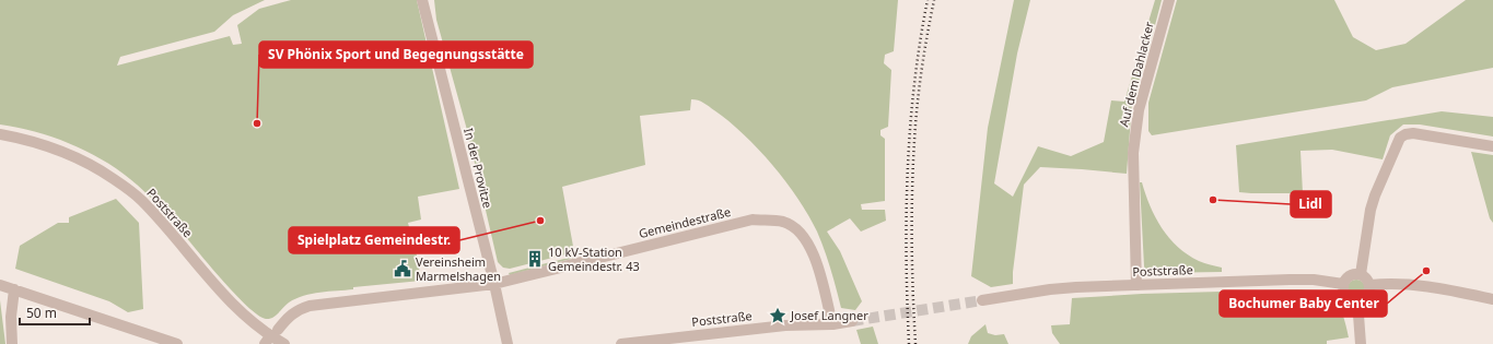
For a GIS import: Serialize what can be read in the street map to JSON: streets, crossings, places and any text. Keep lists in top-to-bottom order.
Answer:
{
  "streets": {
    "street": [
      "Auf dem Dahlacker",
      "In der Provitze",
      "Poststraße",
      "Gemeindestraße"
    ]
  },
  "crossings": [
    ["Auf dem Dahlacker", "Poststraße"],
    ["In der Provitze", "Gemeindestraße"],
    ["Poststraße", "Gemeindestraße"]
  ],
  "places": {
    "other": [
      "SV Phönix Sport und Begegnungsstätte",
      "Lidl",
      "Spielplatz Gemeindestr.",
      "Bochumer Baby Center"
    ],
    "building": ["10 kV-Station Gemeindestr. 43"],
    "public building": ["Vereinsheim Marmelshagen"],
    "place": ["Josef Langner"]
  },
  "scale_bar": "50 m"
}
